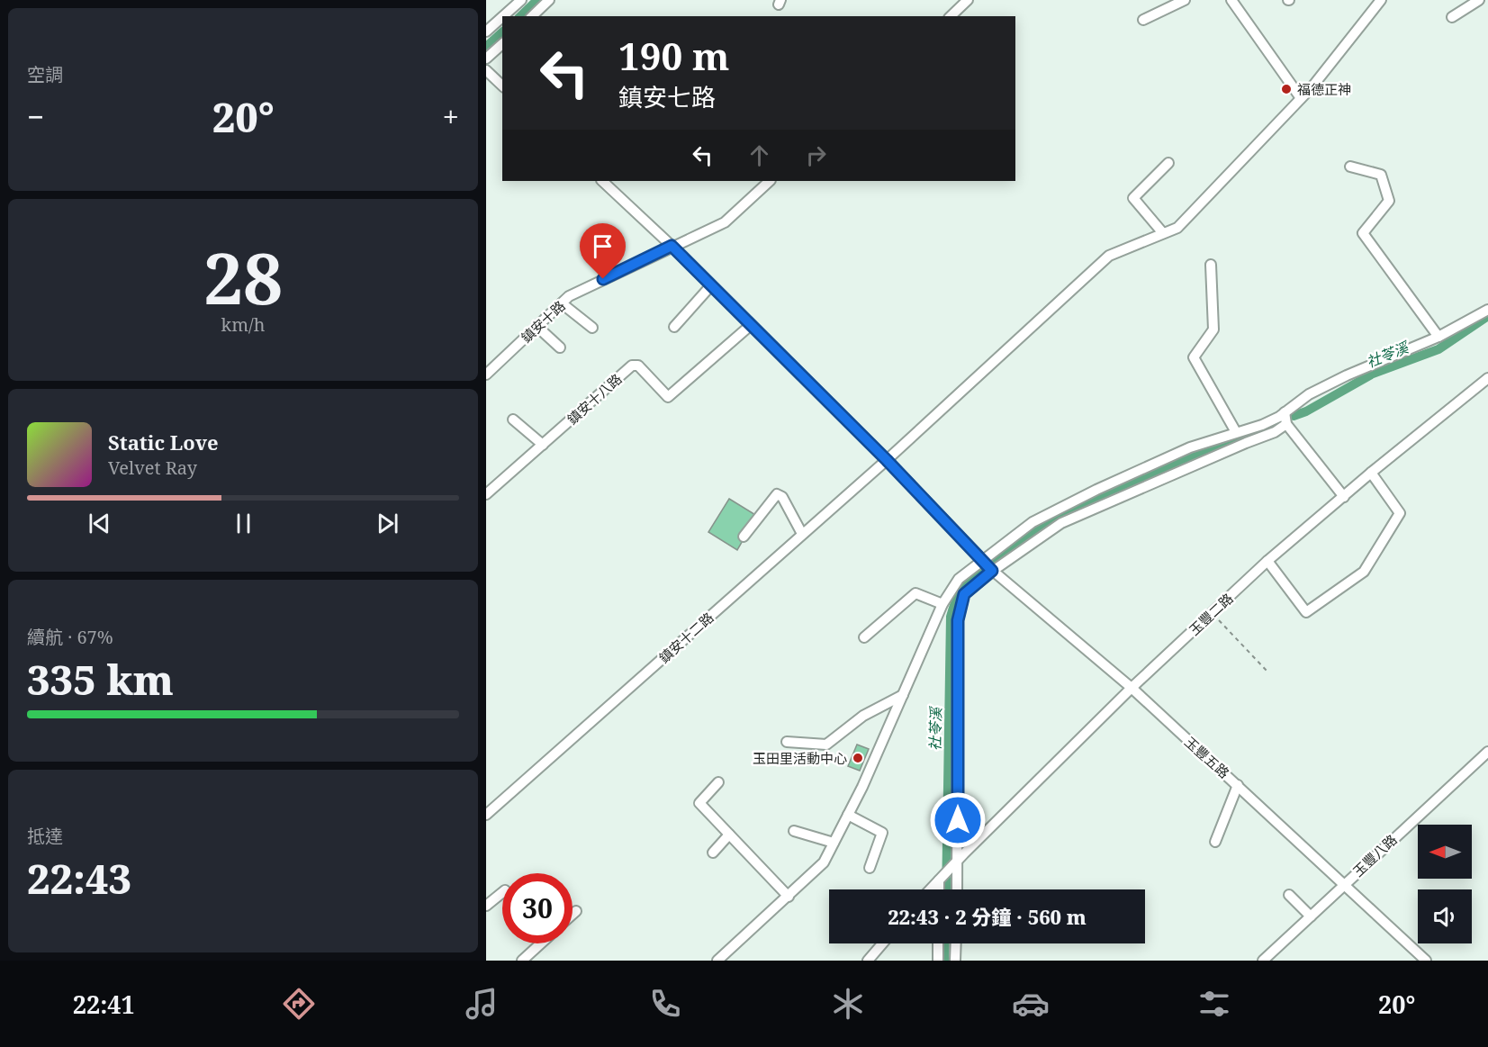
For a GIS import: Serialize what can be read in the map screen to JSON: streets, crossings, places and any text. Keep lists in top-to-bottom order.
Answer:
{
  "streets": {
    "street": [
      "鎮安十路",
      "鎮安十八路",
      "玉豐二路",
      "鎮安十二路",
      "玉豐五路",
      "玉豐八路"
    ]
  },
  "crossings": [
    ["鎮安十路", "玉豐五路"],
    ["鎮安十八路", "玉豐五路"],
    ["玉豐二路", "玉豐五路"],
    ["鎮安十二路", "玉豐五路"],
    ["玉豐五路", "玉豐八路"]
  ],
  "water": ["社苓溪"],
  "places": ["福德正神", "玉田里活動中心"],
  "north": "left",
  "page": {
    "tile": [
      "空調",
      ["28", "km/h"],
      ["續航 · 67%", "335 km"],
      ["抵達", "22:43"]
    ],
    "turn": ["190 m", "鎮安七路"],
    "heat": ["−", "20°", "+"],
    "song": ["Static Love", "Velvet Ray"],
    "limit": "30",
    "trip": "22:43 · 2 分鐘 · 560 m",
    "tabs": ["22:41", "20°"]
  }
}
